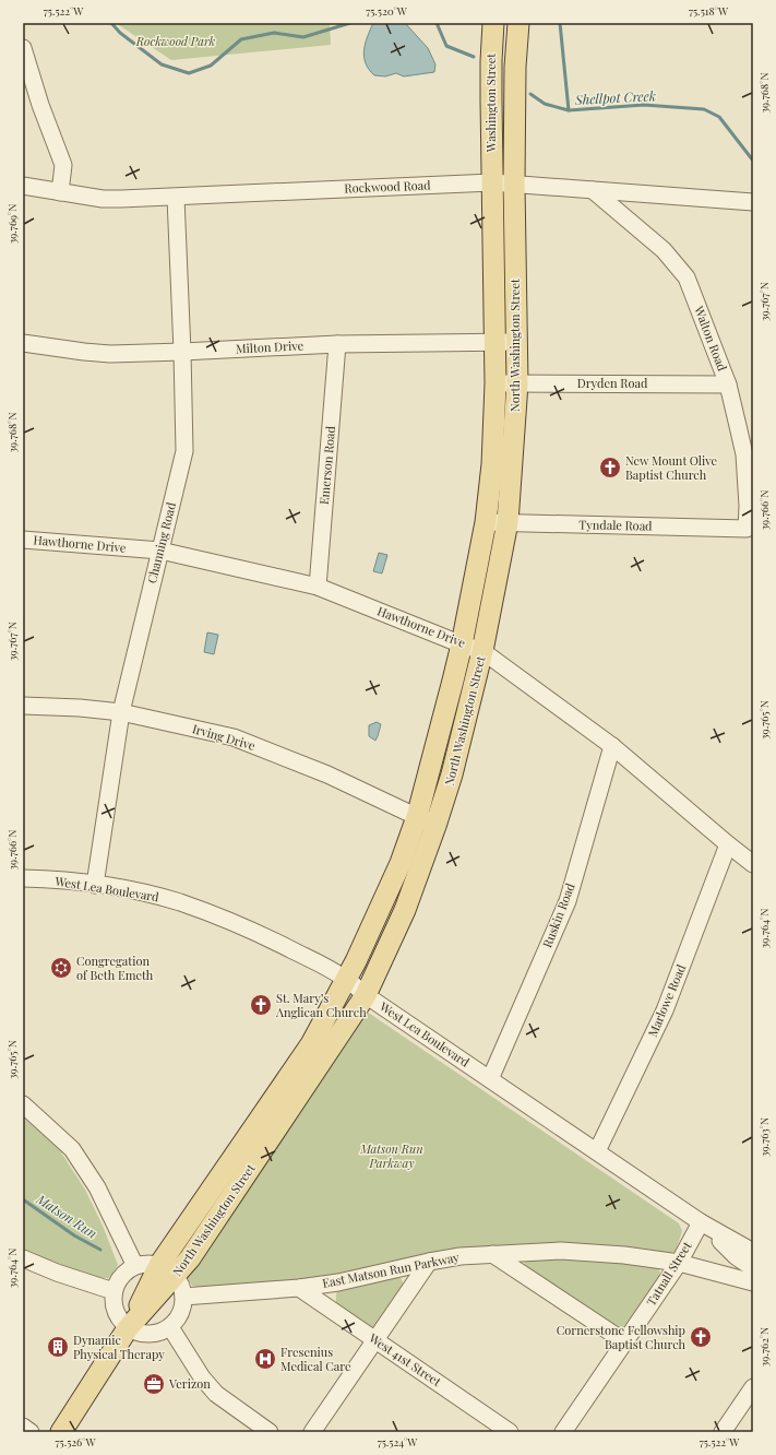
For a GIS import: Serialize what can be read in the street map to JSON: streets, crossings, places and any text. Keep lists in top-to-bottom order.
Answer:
{
  "streets": {
    "main road": ["Washington Street", "North Washington Street"],
    "street": [
      "Rockwood Road",
      "Walton Road",
      "Milton Drive",
      "Dryden Road",
      "Emerson Road",
      "Tyndale Road",
      "Channing Road",
      "Hawthorne Drive",
      "Irving Drive",
      "West Lea Boulevard",
      "Ruskin Road",
      "Marlowe Road",
      "East Matson Run Parkway",
      "Tatnall Street",
      "West 41st Street"
    ]
  },
  "crossings": [
    ["Washington Street", "Rockwood Road"],
    ["Washington Street", "North Washington Street"],
    ["Rockwood Road", "Walton Road"],
    ["Rockwood Road", "North Washington Street"],
    ["Rockwood Road", "Channing Road"],
    ["Walton Road", "Dryden Road"],
    ["Walton Road", "Tyndale Road"],
    ["North Washington Street", "Milton Drive"],
    ["North Washington Street", "Dryden Road"],
    ["North Washington Street", "Tyndale Road"],
    ["North Washington Street", "Hawthorne Drive"],
    ["North Washington Street", "Irving Drive"],
    ["North Washington Street", "West Lea Boulevard"],
    ["Milton Drive", "Emerson Road"],
    ["Milton Drive", "Channing Road"],
    ["Emerson Road", "Hawthorne Drive"],
    ["Channing Road", "Hawthorne Drive"],
    ["Channing Road", "Irving Drive"],
    ["Channing Road", "West Lea Boulevard"],
    ["Hawthorne Drive", "Ruskin Road"],
    ["Hawthorne Drive", "Marlowe Road"],
    ["West Lea Boulevard", "Ruskin Road"],
    ["West Lea Boulevard", "Marlowe Road"],
    ["West Lea Boulevard", "Tatnall Street"],
    ["East Matson Run Parkway", "Tatnall Street"],
    ["East Matson Run Parkway", "West 41st Street"]
  ],
  "water": ["Shellpot Creek", "Matson Run"],
  "parks": ["Rockwood Park", "Matson Run Parkway"],
  "places": {
    "church": ["New Mount Olive Baptist Church", "St. Mary’s Anglican Church", "Cornerstone Fellowship Baptist Church"],
    "synagogue": ["Congregation of Beth Emeth"],
    "building": ["Dynamic Physical Therapy"],
    "hospital": ["Fresenius Medical Care"],
    "office": ["Verizon"]
  },
  "coordinates": [
    "75.522°W",
    "75.520°W",
    "75.518°W",
    "39.768°N",
    "39.769°N",
    "39.767°N",
    "39.766°N",
    "39.765°N",
    "39.764°N",
    "39.763°N",
    "39.762°N",
    "75.526°W",
    "75.524°W"
  ]
}
